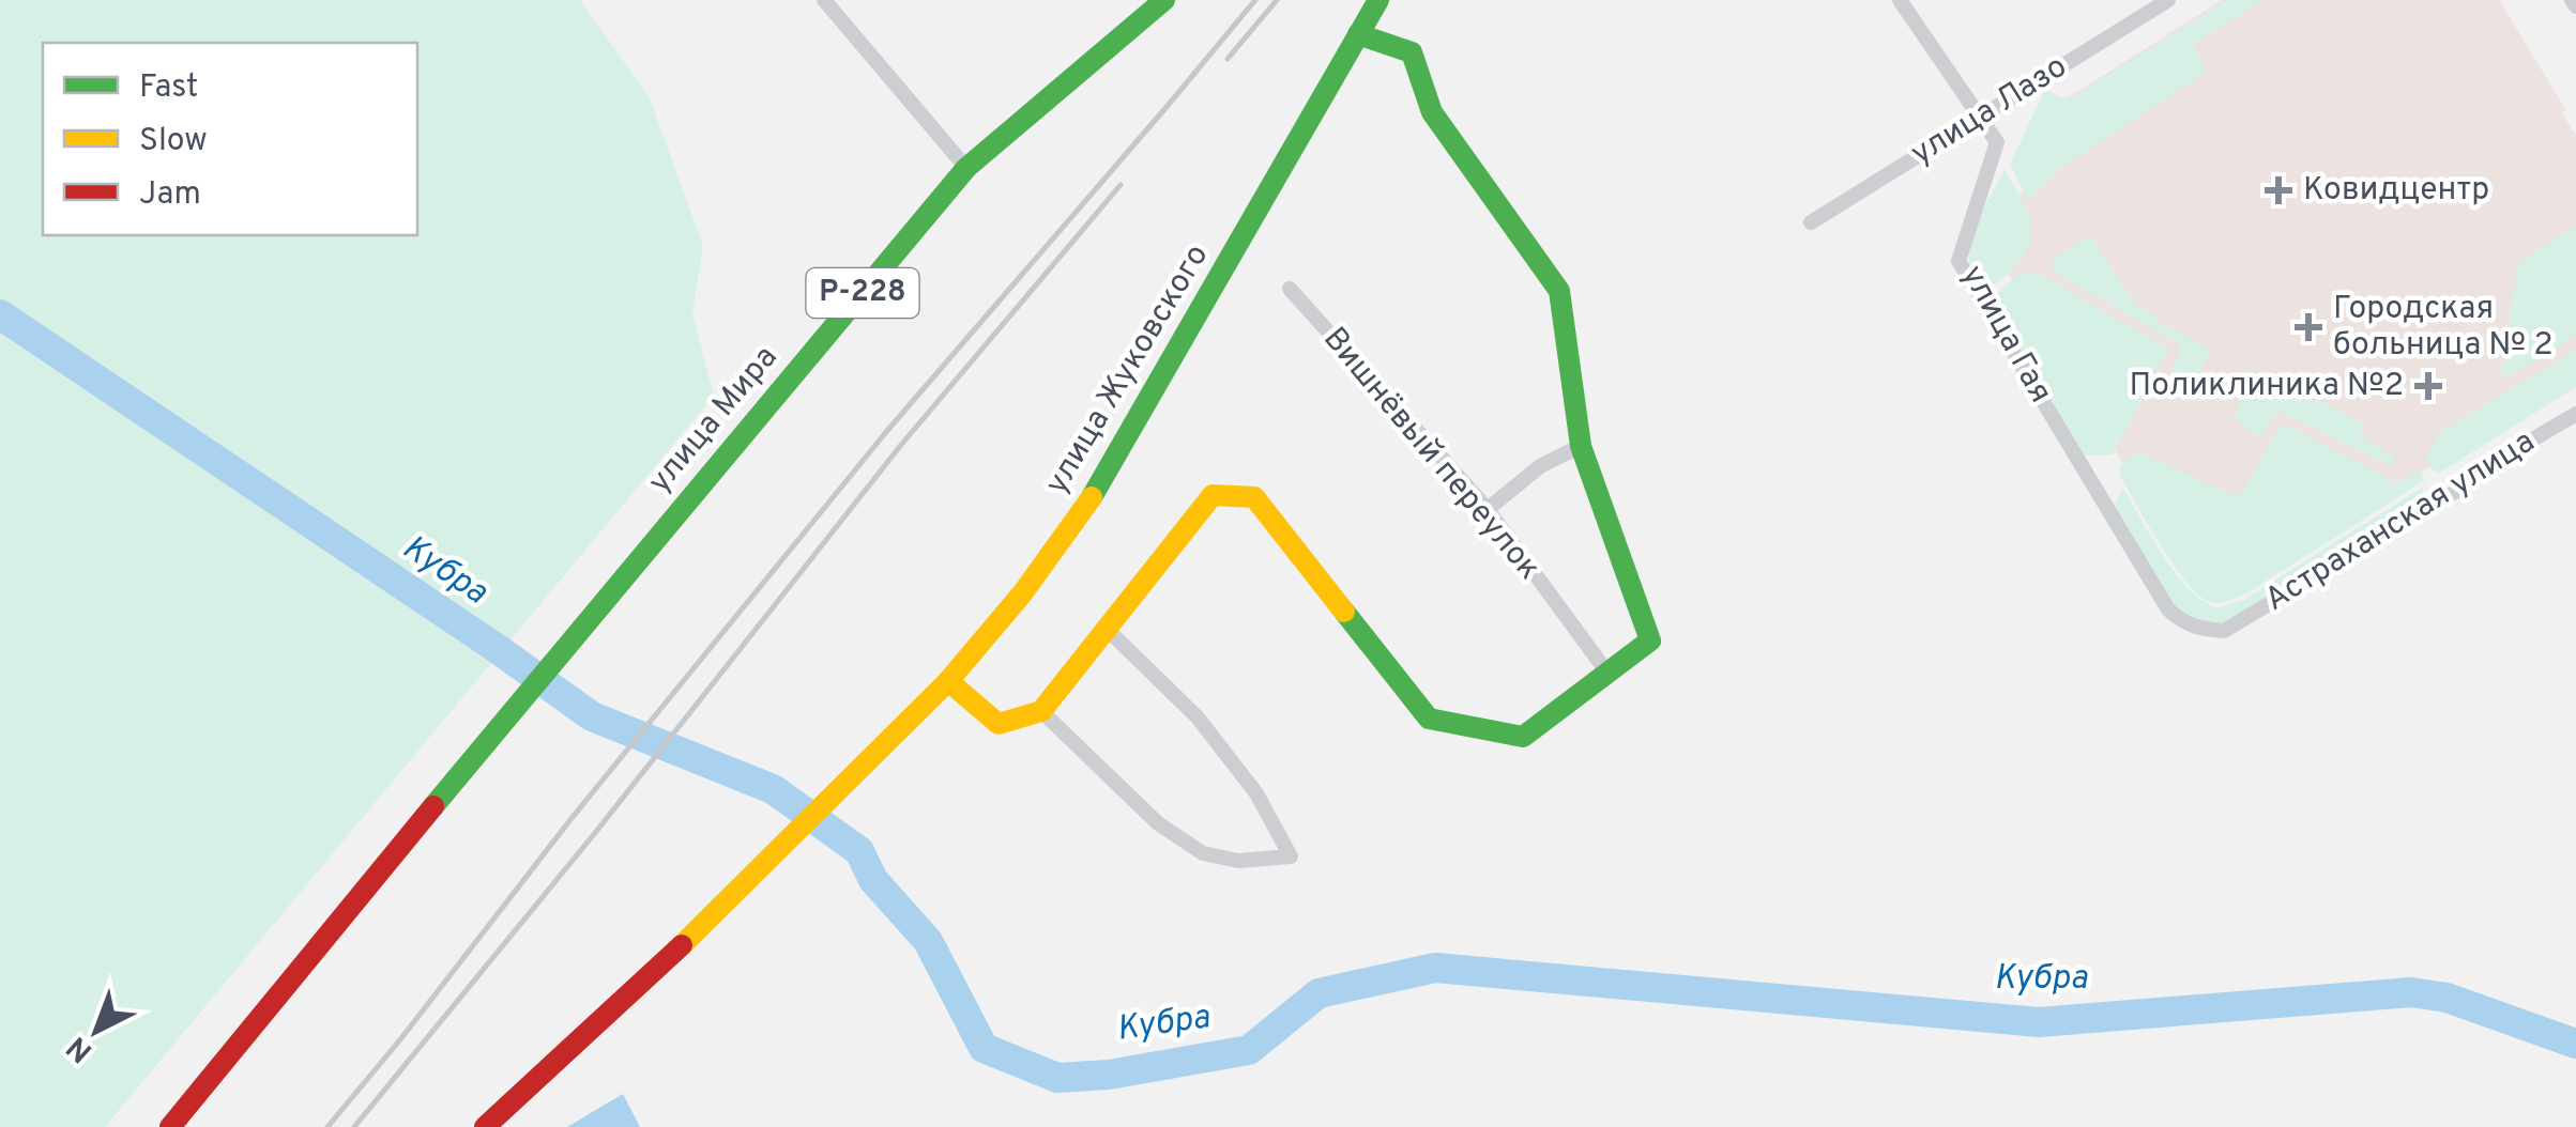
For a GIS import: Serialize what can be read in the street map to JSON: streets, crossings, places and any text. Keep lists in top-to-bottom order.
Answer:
{
  "streets": {
    "main road": ["Р-228", "улица Жуковского", "улица Мира"],
    "street": [
      "улица Лазо",
      "улица Гая",
      "Вишнёвый переулок",
      "Астраханская улица"
    ]
  },
  "crossings": [
    ["улица Лазо", "улица Гая"],
    ["улица Гая", "Астраханская улица"]
  ],
  "water": ["Кубра"],
  "places": {
    "health": ["Ковидцентр", "Городская больница № 2", "Поликлиника №2"]
  },
  "legend": ["Fast", "Slow", "Jam"],
  "north": "bottom left"
}
